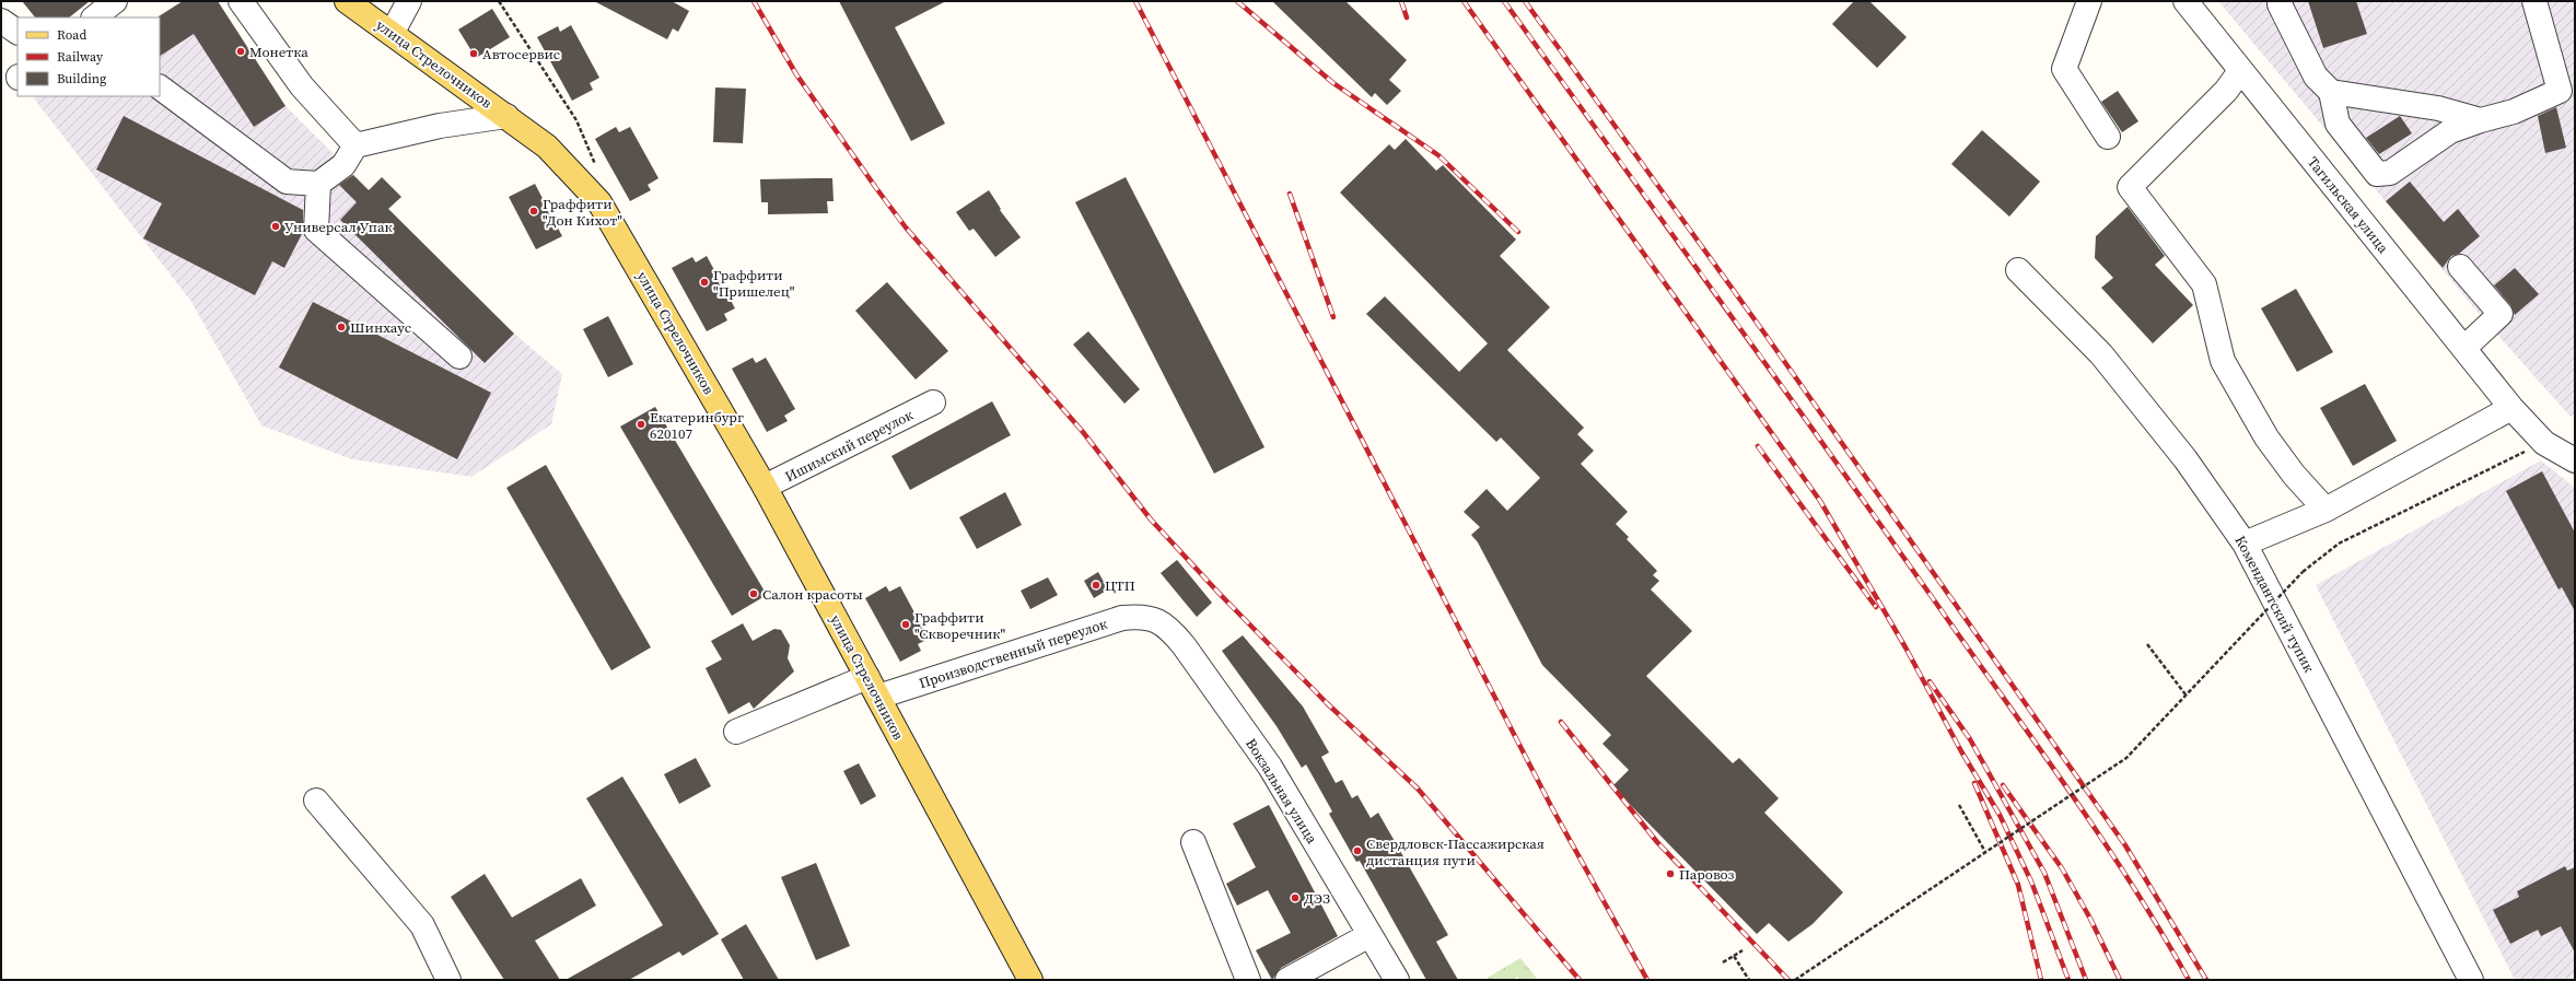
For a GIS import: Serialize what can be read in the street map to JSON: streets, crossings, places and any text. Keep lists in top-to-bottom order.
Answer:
{
  "streets": {
    "main road": ["улица Стрелочников"],
    "street": [
      "Тагильская улица",
      "Ишимский переулок",
      "Комендантский тупик",
      "Производственный переулок",
      "Вокзальная улица"
    ]
  },
  "crossings": [
    ["улица Стрелочников", "Ишимский переулок"],
    ["улица Стрелочников", "Производственный переулок"],
    ["Производственный переулок", "Вокзальная улица"]
  ],
  "places": [
    "Монетка",
    "Автосервис",
    "Граффити \"Дон Кихот\"",
    "Универсал Упак",
    "Граффити \"Пришелец\"",
    "Шинхаус",
    "Екатеринбург 620107",
    "ЦТП",
    "Салон красоты",
    "Граффити \"Скворечник\"",
    "Свердловск-Пассажирская дистанция пути",
    "Паровоз",
    "ДЭЗ"
  ],
  "legend": ["Road", "Railway", "Building"]
}
